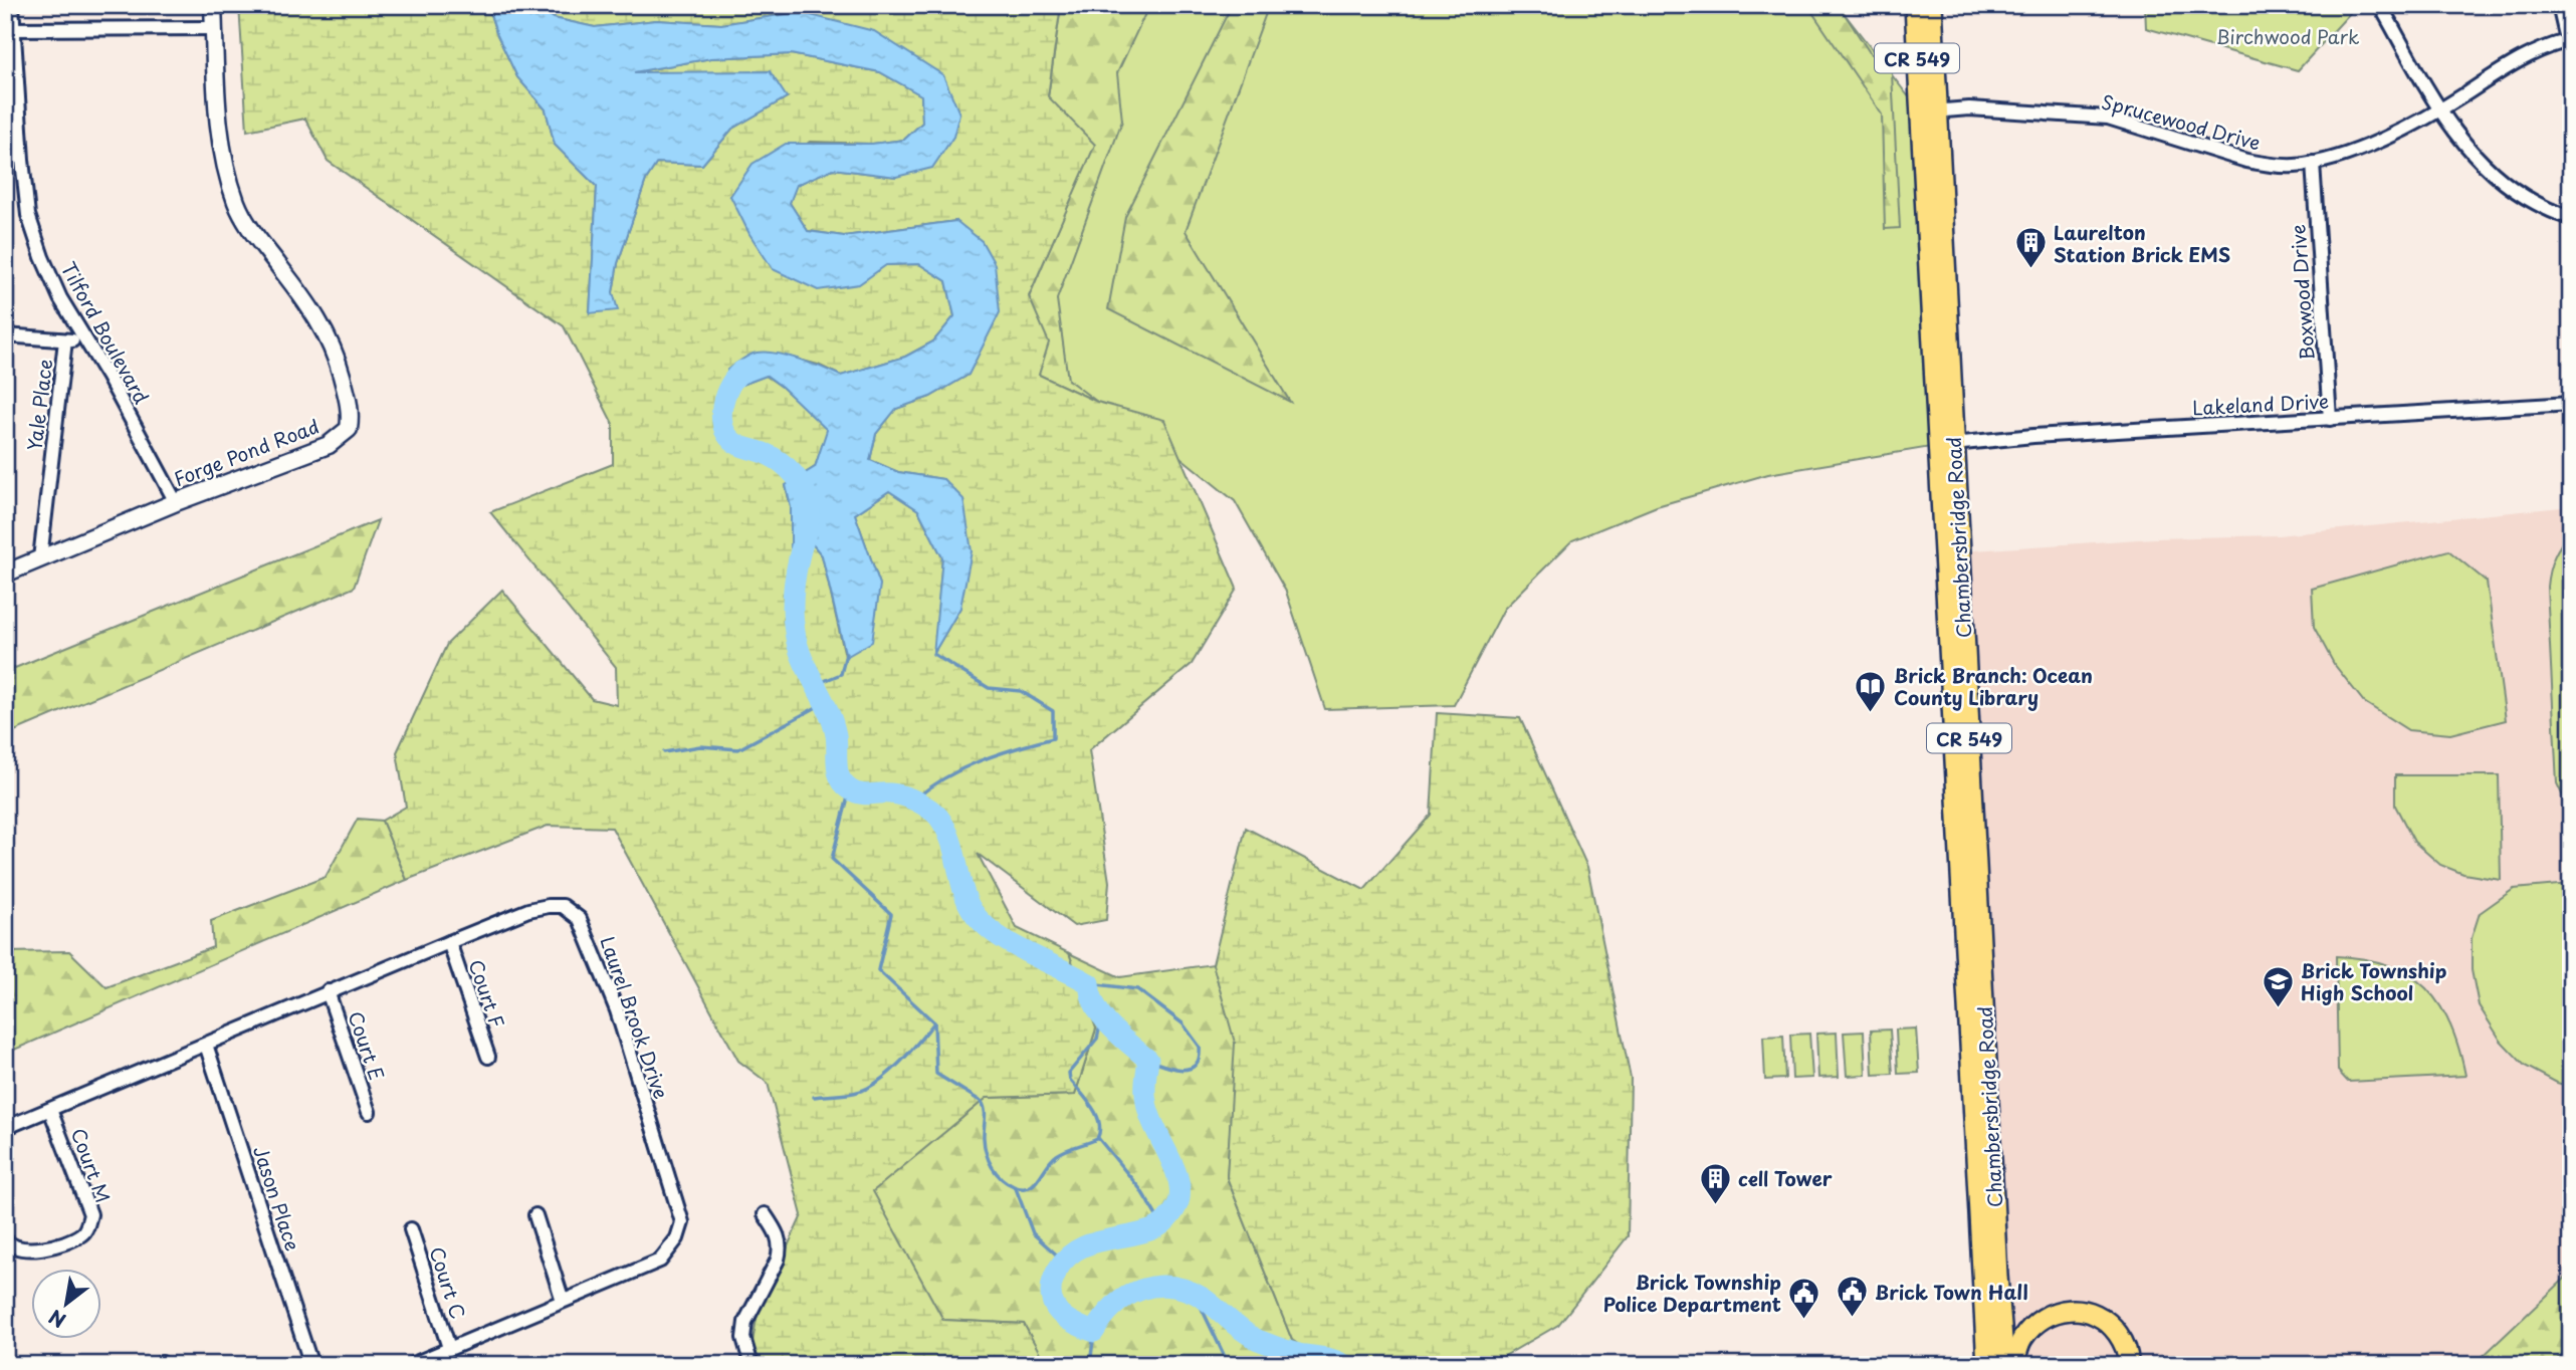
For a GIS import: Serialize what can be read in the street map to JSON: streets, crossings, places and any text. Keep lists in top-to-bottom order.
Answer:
{
  "streets": {
    "main road": ["CR 549", "Chambersbridge Road"],
    "street": [
      "Sprucewood Drive",
      "Boxwood Drive",
      "Tilford Boulevard",
      "Lakeland Drive",
      "Yale Place",
      "Forge Pond Road",
      "Court F",
      "Laurel Brook Drive",
      "Court E",
      "Court M",
      "Jason Place",
      "Court C"
    ]
  },
  "crossings": [
    ["Sprucewood Drive", "Boxwood Drive"],
    ["Sprucewood Drive", "Chambersbridge Road"],
    ["Boxwood Drive", "Lakeland Drive"],
    ["Tilford Boulevard", "Forge Pond Road"],
    ["Lakeland Drive", "Chambersbridge Road"],
    ["Yale Place", "Forge Pond Road"],
    ["Court F", "Laurel Brook Drive"],
    ["Laurel Brook Drive", "Court E"],
    ["Laurel Brook Drive", "Court M"],
    ["Laurel Brook Drive", "Jason Place"],
    ["Laurel Brook Drive", "Court C"]
  ],
  "parks": ["Birchwood Park"],
  "places": {
    "building": ["Laurelton Station Brick EMS", "cell Tower"],
    "library": ["Brick Branch: Ocean County Library"],
    "school or university": ["Brick Township High School"],
    "public building": ["Brick Town Hall", "Brick Township Police Department"]
  },
  "north": "bottom left"
}
